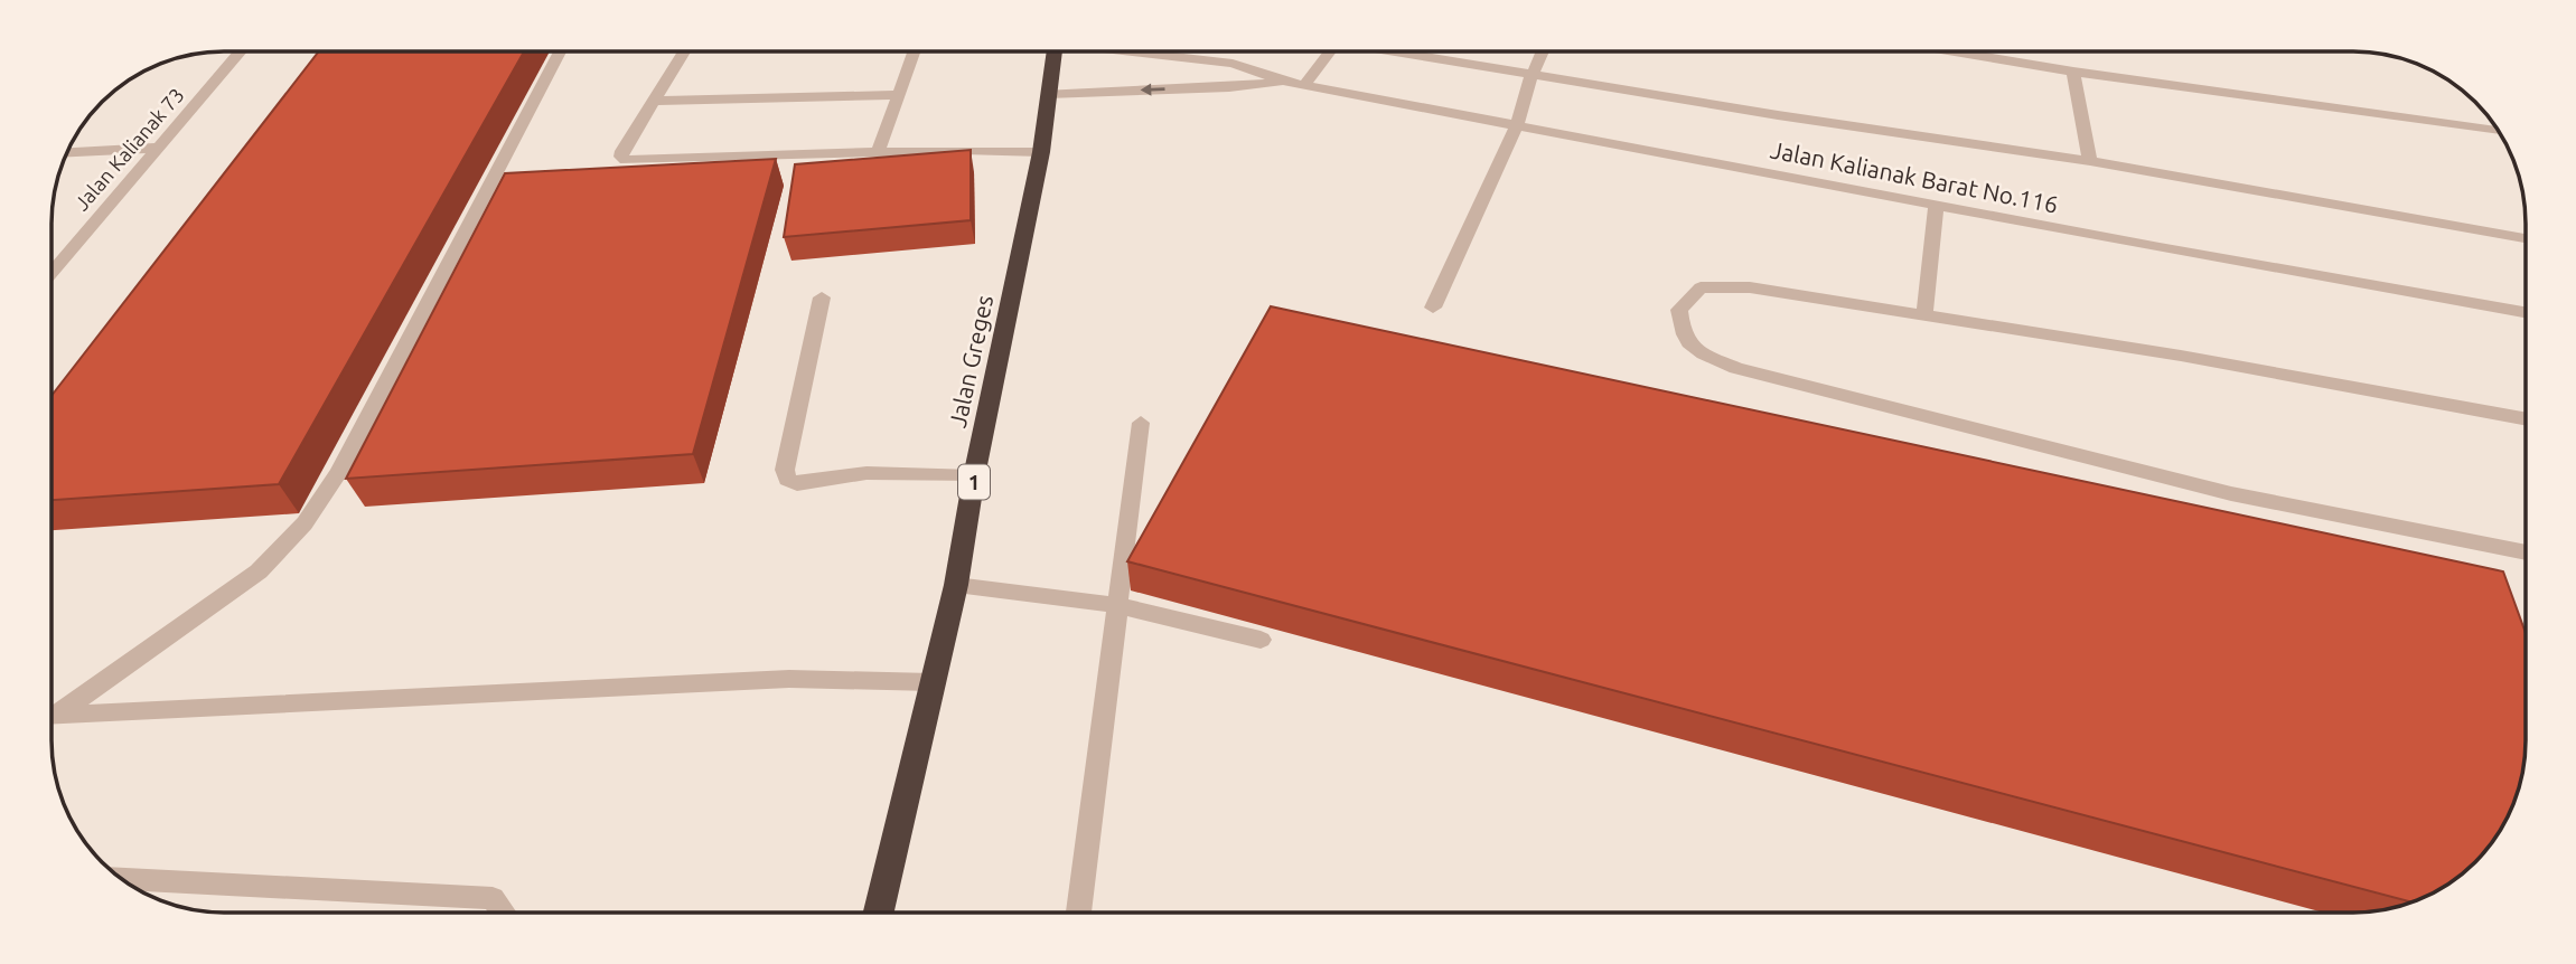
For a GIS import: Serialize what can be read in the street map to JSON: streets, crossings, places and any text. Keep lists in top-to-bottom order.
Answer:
{
  "streets": {
    "highway": ["Jalan Greges", "1"],
    "lane": ["Jalan Kalianak 73", "Jalan Kalianak Barat No.116"]
  }
}
